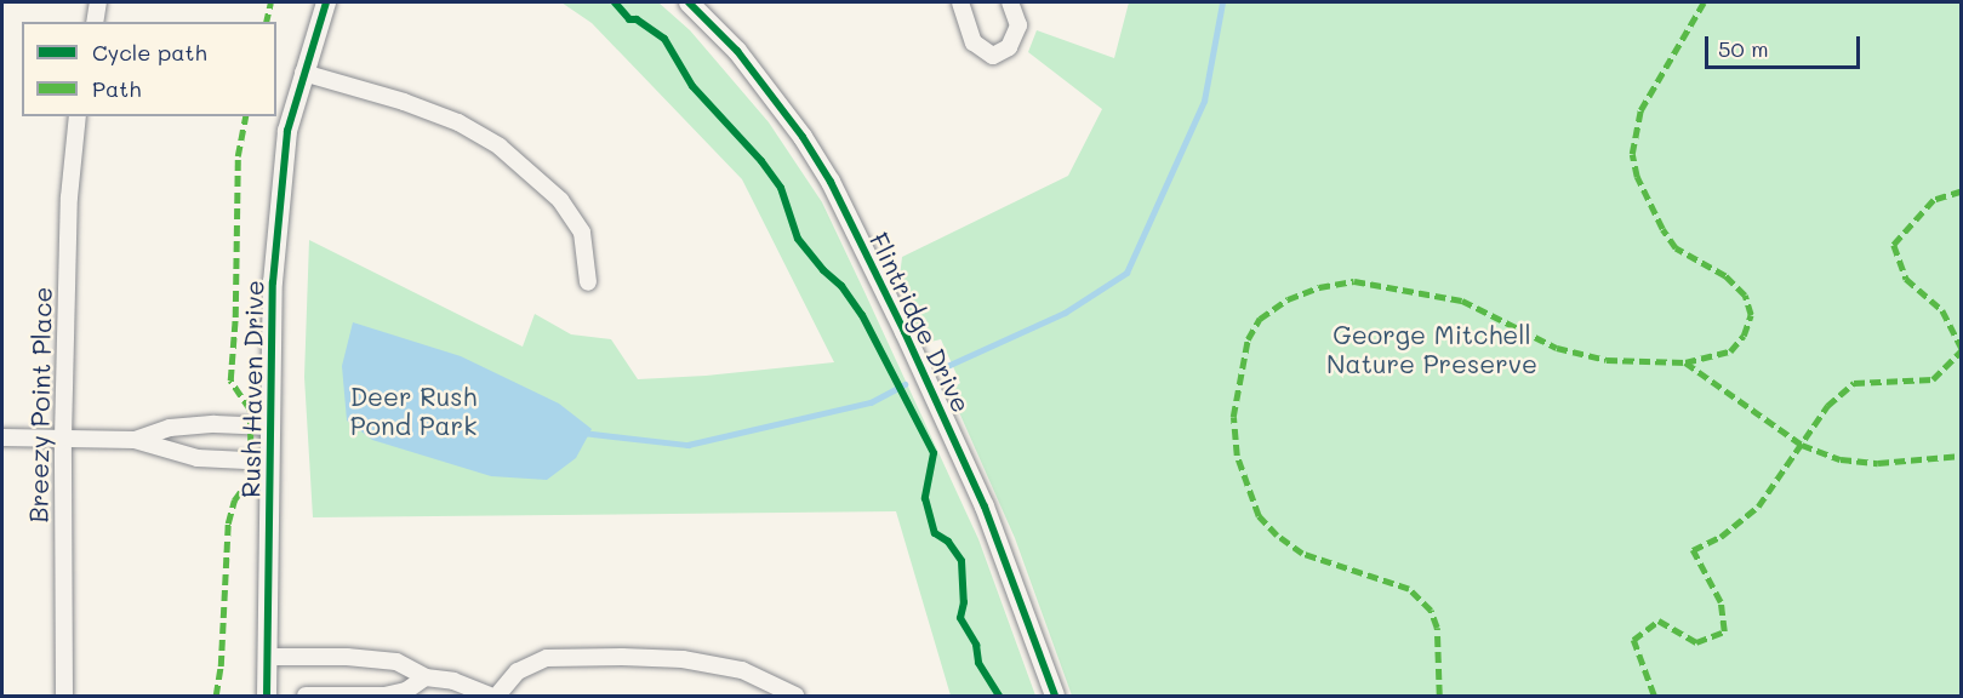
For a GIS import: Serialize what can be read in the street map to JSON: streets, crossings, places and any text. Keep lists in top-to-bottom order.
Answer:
{
  "streets": {
    "street": ["Flintridge Drive", "Rush Haven Drive", "Breezy Point Place"]
  },
  "parks": ["George Mitchell Nature Preserve", "Deer Rush Pond Park"],
  "legend": ["Cycle path", "Path"],
  "scale_bar": "50 m"
}
